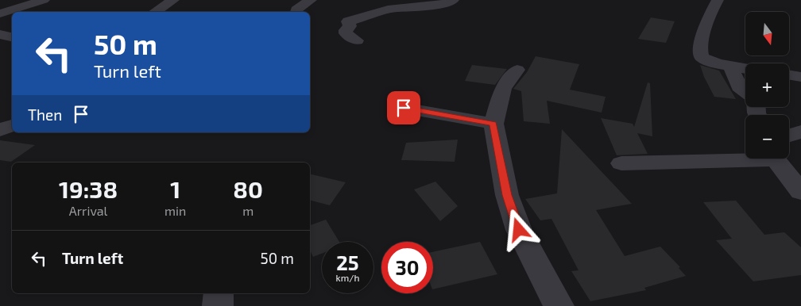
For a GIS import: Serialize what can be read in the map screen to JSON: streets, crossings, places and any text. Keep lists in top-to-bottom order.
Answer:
{
  "north": "bottom",
  "page": {
    "map_buttons": ["+", "−"],
    "turn": ["50 m", "Turn left"],
    "then": "Then",
    "eta": [
      "19:38",
      "Arrival",
      "1",
      "min",
      "80",
      "m"
    ],
    "list": [
      {
        "name": "Turn left",
        "value": "50 m"
      }
    ],
    "speed": "25 km/h",
    "limit": "30"
  }
}
